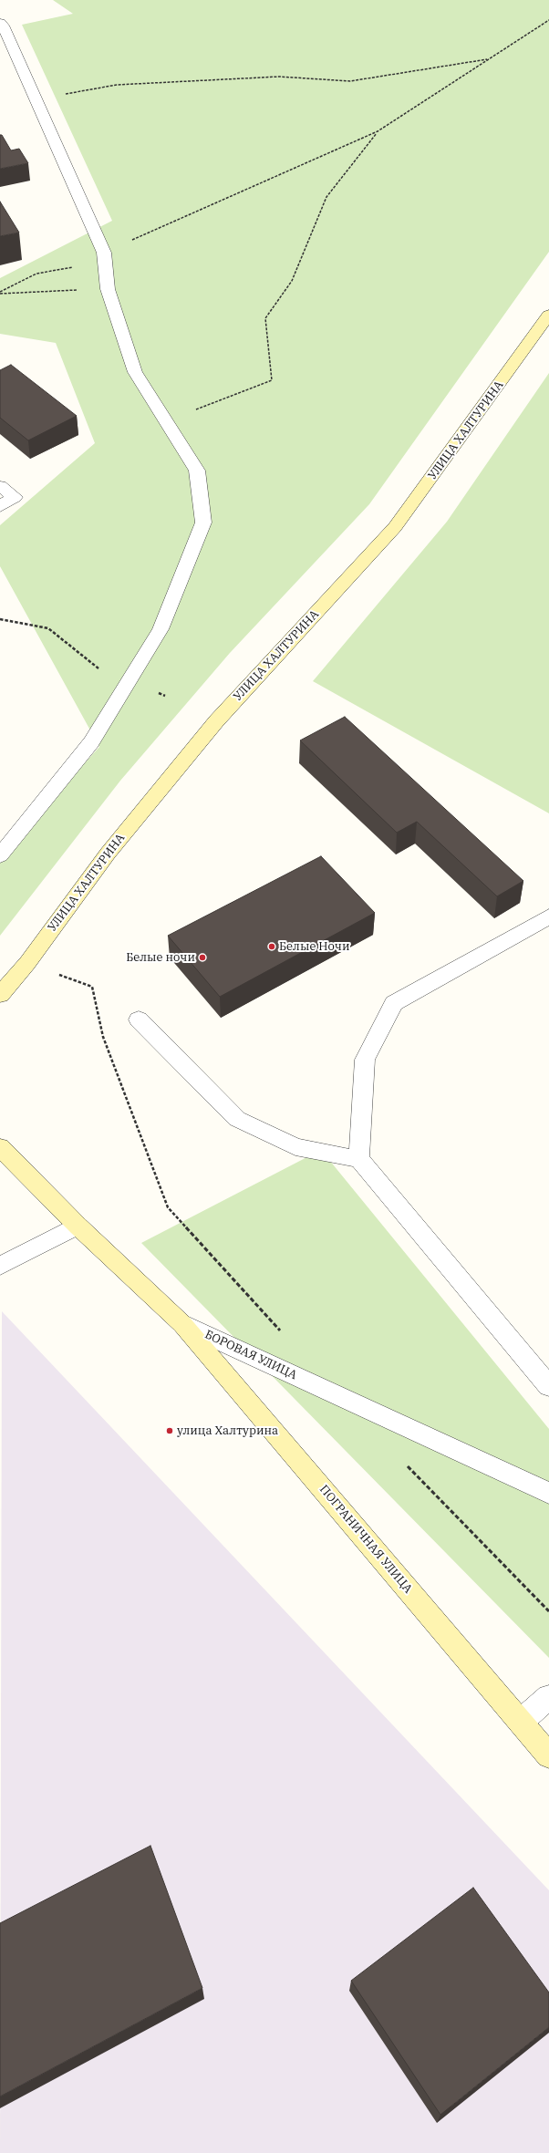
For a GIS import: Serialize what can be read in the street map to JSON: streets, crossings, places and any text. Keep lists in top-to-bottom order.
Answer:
{
  "streets": {
    "main road": ["УЛИЦА ХАЛТУРИНА", "БОРОВАЯ УЛИЦА", "ПОГРАНИЧНАЯ УЛИЦА"]
  },
  "crossings": [
    ["БОРОВАЯ УЛИЦА", "ПОГРАНИЧНАЯ УЛИЦА"]
  ],
  "places": ["Белые Ночи", "Белые ночи", "улица Халтурина"]
}
